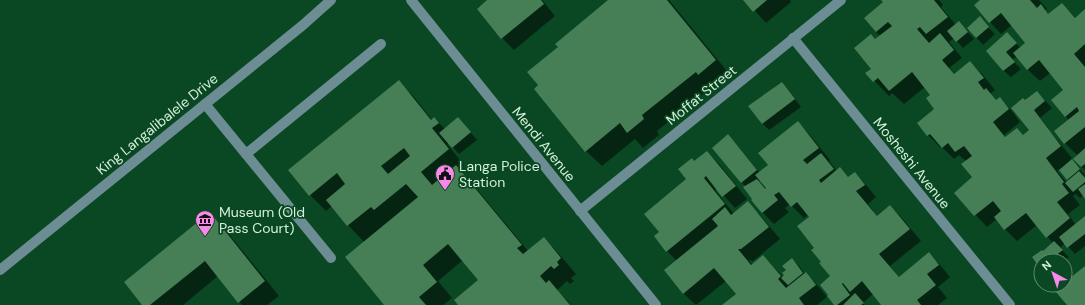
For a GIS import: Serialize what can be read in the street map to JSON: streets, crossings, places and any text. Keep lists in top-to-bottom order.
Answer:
{
  "streets": {
    "street": [
      "Moffat Street",
      "King Langalibalele Drive",
      "Mendi Avenue",
      "Mosheshi Avenue"
    ]
  },
  "crossings": [
    ["Moffat Street", "Mendi Avenue"],
    ["Moffat Street", "Mosheshi Avenue"]
  ],
  "places": {
    "public building": ["Langa Police Station"],
    "museum": ["Museum (Old Pass Court)"]
  },
  "north": "top left"
}
